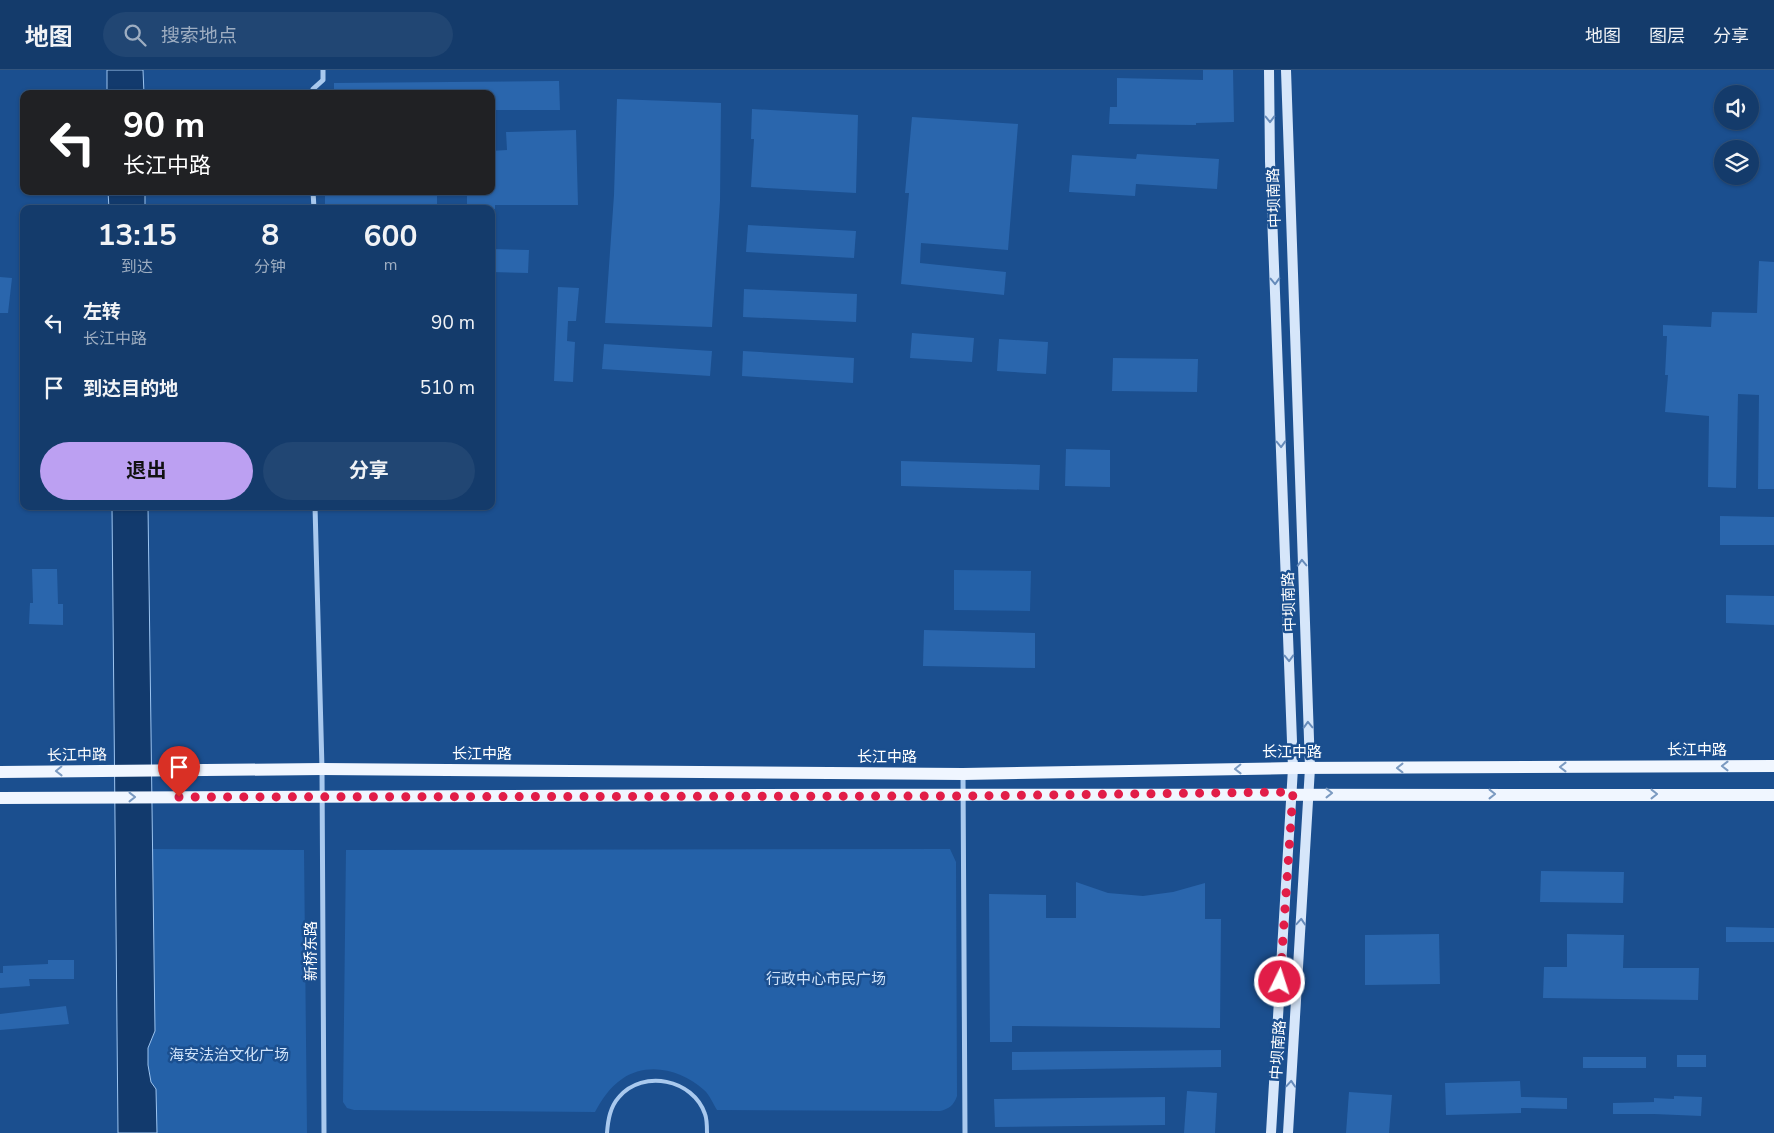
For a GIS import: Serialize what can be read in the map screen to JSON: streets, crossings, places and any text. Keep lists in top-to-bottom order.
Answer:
{
  "streets": {
    "main road": ["中坝南路", "长江中路"],
    "street": ["新桥东路"]
  },
  "crossings": [
    ["中坝南路", "长江中路"],
    ["长江中路", "新桥东路"]
  ],
  "parks": ["行政中心市民广场", "海安法治文化广场"],
  "page": {
    "header": "地图",
    "search": "搜索地点",
    "nav": ["地图", "图层", "分享"],
    "turn": ["90 m", "长江中路"],
    "eta": [
      "13:15",
      "到达",
      "8",
      "分钟",
      "600",
      "m"
    ],
    "list": [
      {
        "name": "左转",
        "note": "长江中路",
        "value": "90 m"
      },
      {
        "name": "到达目的地",
        "value": "510 m"
      }
    ],
    "buttons": ["退出", "分享"]
  }
}
